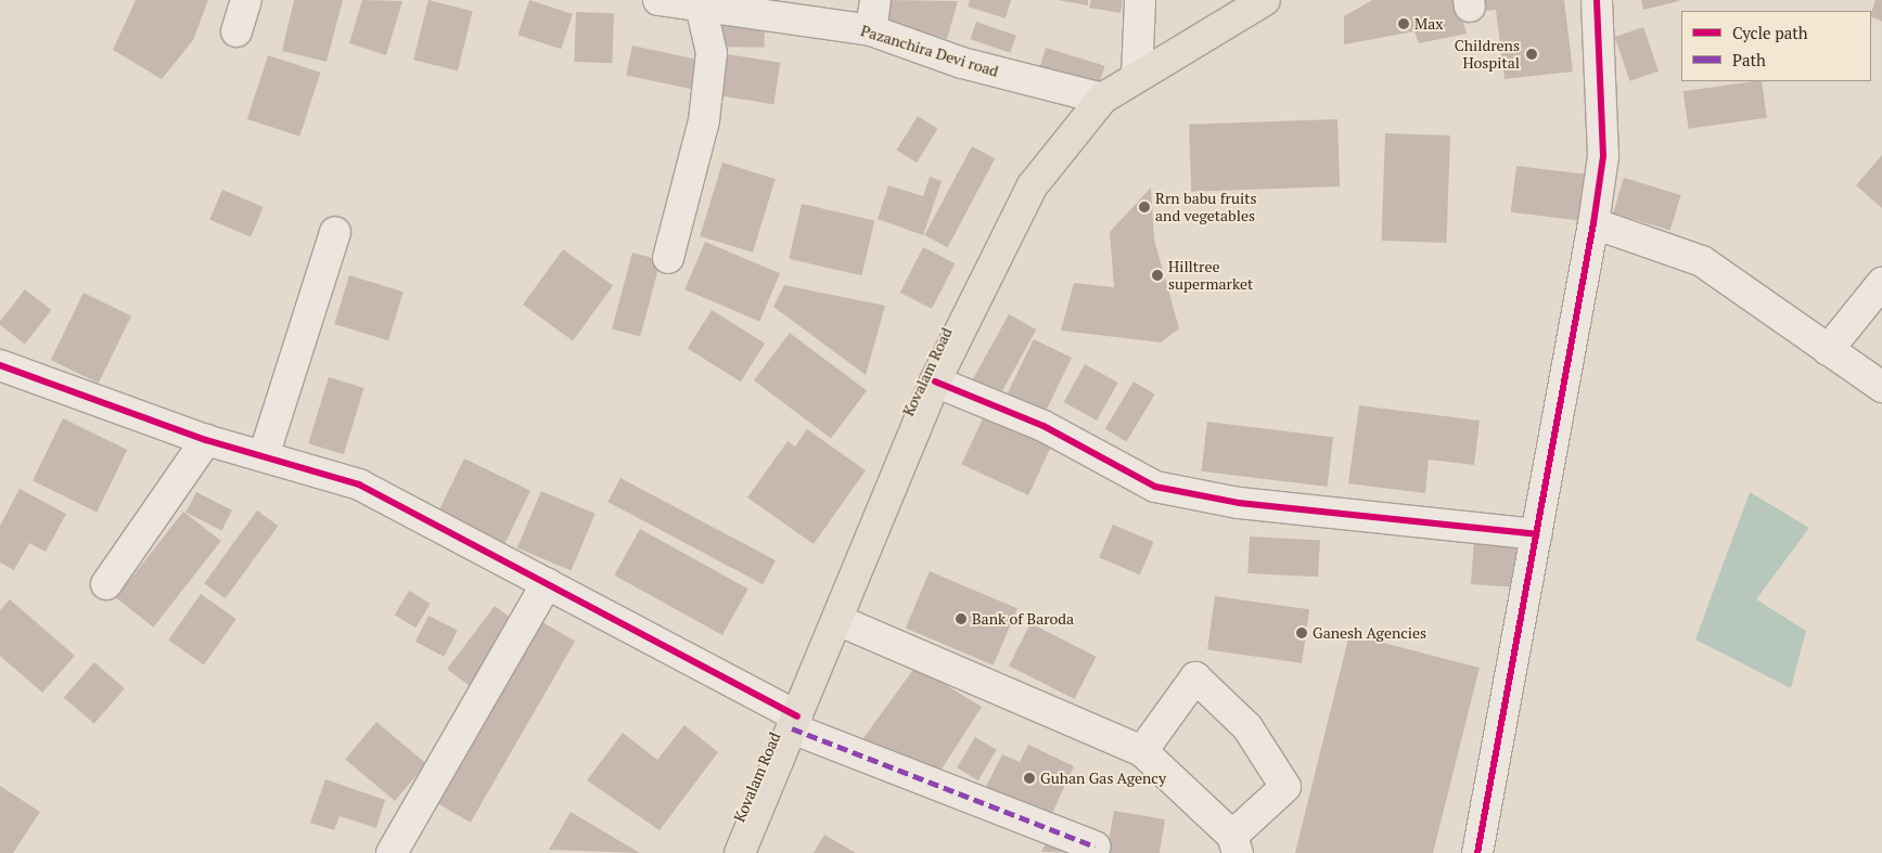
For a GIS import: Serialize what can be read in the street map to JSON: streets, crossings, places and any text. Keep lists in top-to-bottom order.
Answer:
{
  "streets": {
    "main road": ["Kovalam Road"],
    "street": ["Pazanchira Devi road"]
  },
  "crossings": [
    ["Pazanchira Devi road", "Kovalam Road"]
  ],
  "places": [
    "Max",
    "Childrens Hospital",
    "Rrn babu fruits and vegetables",
    "Hilltree supermarket",
    "Bank of Baroda",
    "Ganesh Agencies",
    "Guhan Gas Agency"
  ],
  "legend": ["Cycle path", "Path"]
}
